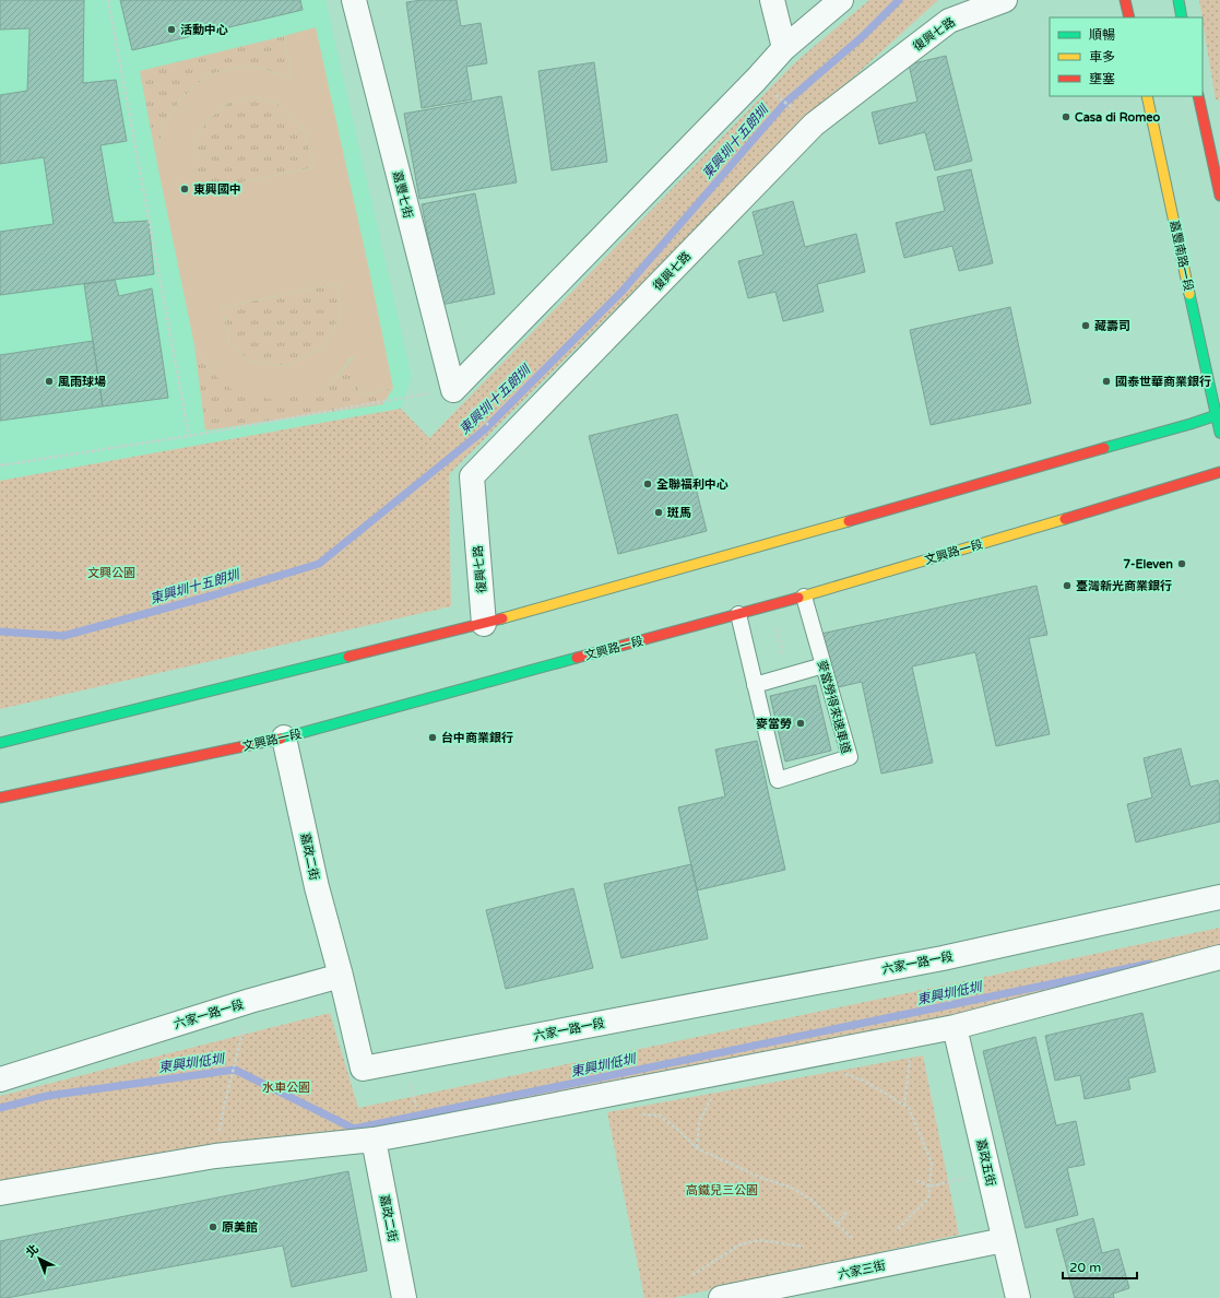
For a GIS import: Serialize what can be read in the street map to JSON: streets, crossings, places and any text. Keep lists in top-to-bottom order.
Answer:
{
  "streets": {
    "street": [
      "復興七路",
      "嘉豐七街",
      "嘉豐南路一段",
      "文興路一段",
      "嘉政二街",
      "六家一路一段",
      "嘉政五街",
      "六家三街"
    ],
    "lane": ["麥當勞得來速車道"]
  },
  "crossings": [
    ["文興路一段", "麥當勞得來速車道"],
    ["文興路一段", "嘉政二街"],
    ["嘉政二街", "六家一路一段"],
    ["嘉政五街", "六家三街"]
  ],
  "water": ["東興圳十五朗圳", "東興圳低圳"],
  "parks": ["文興公園", "水車公園", "高鐵兒三公園"],
  "places": [
    "活動中心",
    "Casa di Romeo",
    "東興國中",
    "藏壽司",
    "風雨球場",
    "國泰世華商業銀行",
    "全聯福利中心",
    "斑馬",
    "7-Eleven",
    "臺灣新光商業銀行",
    "麥當勞",
    "台中商業銀行",
    "原美館"
  ],
  "legend": ["順暢", "車多", "壅塞"],
  "scale_bar": "20 m",
  "north": "top left"
}
